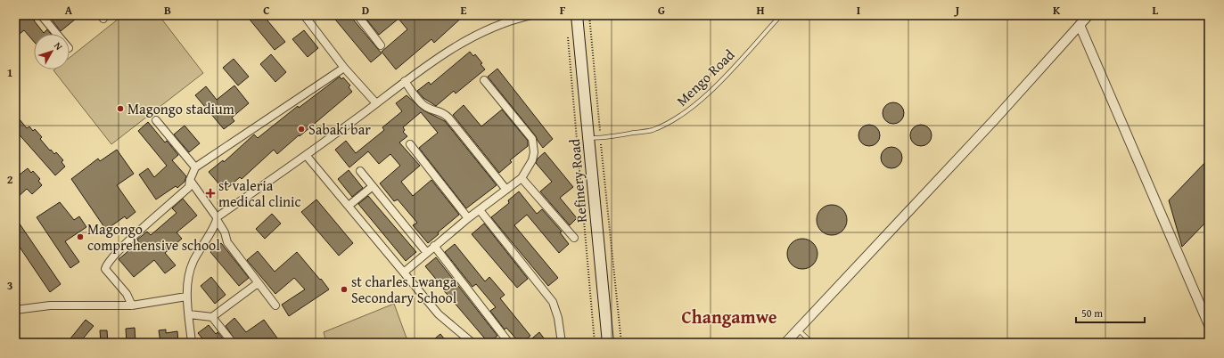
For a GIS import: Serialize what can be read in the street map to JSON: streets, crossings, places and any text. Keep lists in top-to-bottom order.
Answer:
{
  "streets": {
    "main road": ["Refinery Road"],
    "lane": ["Mengo Road"]
  },
  "crossings": [
    ["Mengo Road", "Refinery Road"]
  ],
  "districts": ["Changamwe"],
  "places": {
    "other": [
      "Magongo stadium",
      "Sabaki bar",
      "Magongo comprehensive school",
      "st charles Lwanga Secondary School"
    ],
    "health": ["st valeria medical clinic"]
  },
  "scale_bar": "50 m",
  "north": "top right",
  "grid": {
    "columns": [
      "A",
      "B",
      "C",
      "D",
      "E",
      "F",
      "G",
      "H",
      "I",
      "J",
      "K",
      "L"
    ],
    "rows": ["1", "2", "3"]
  }
}
